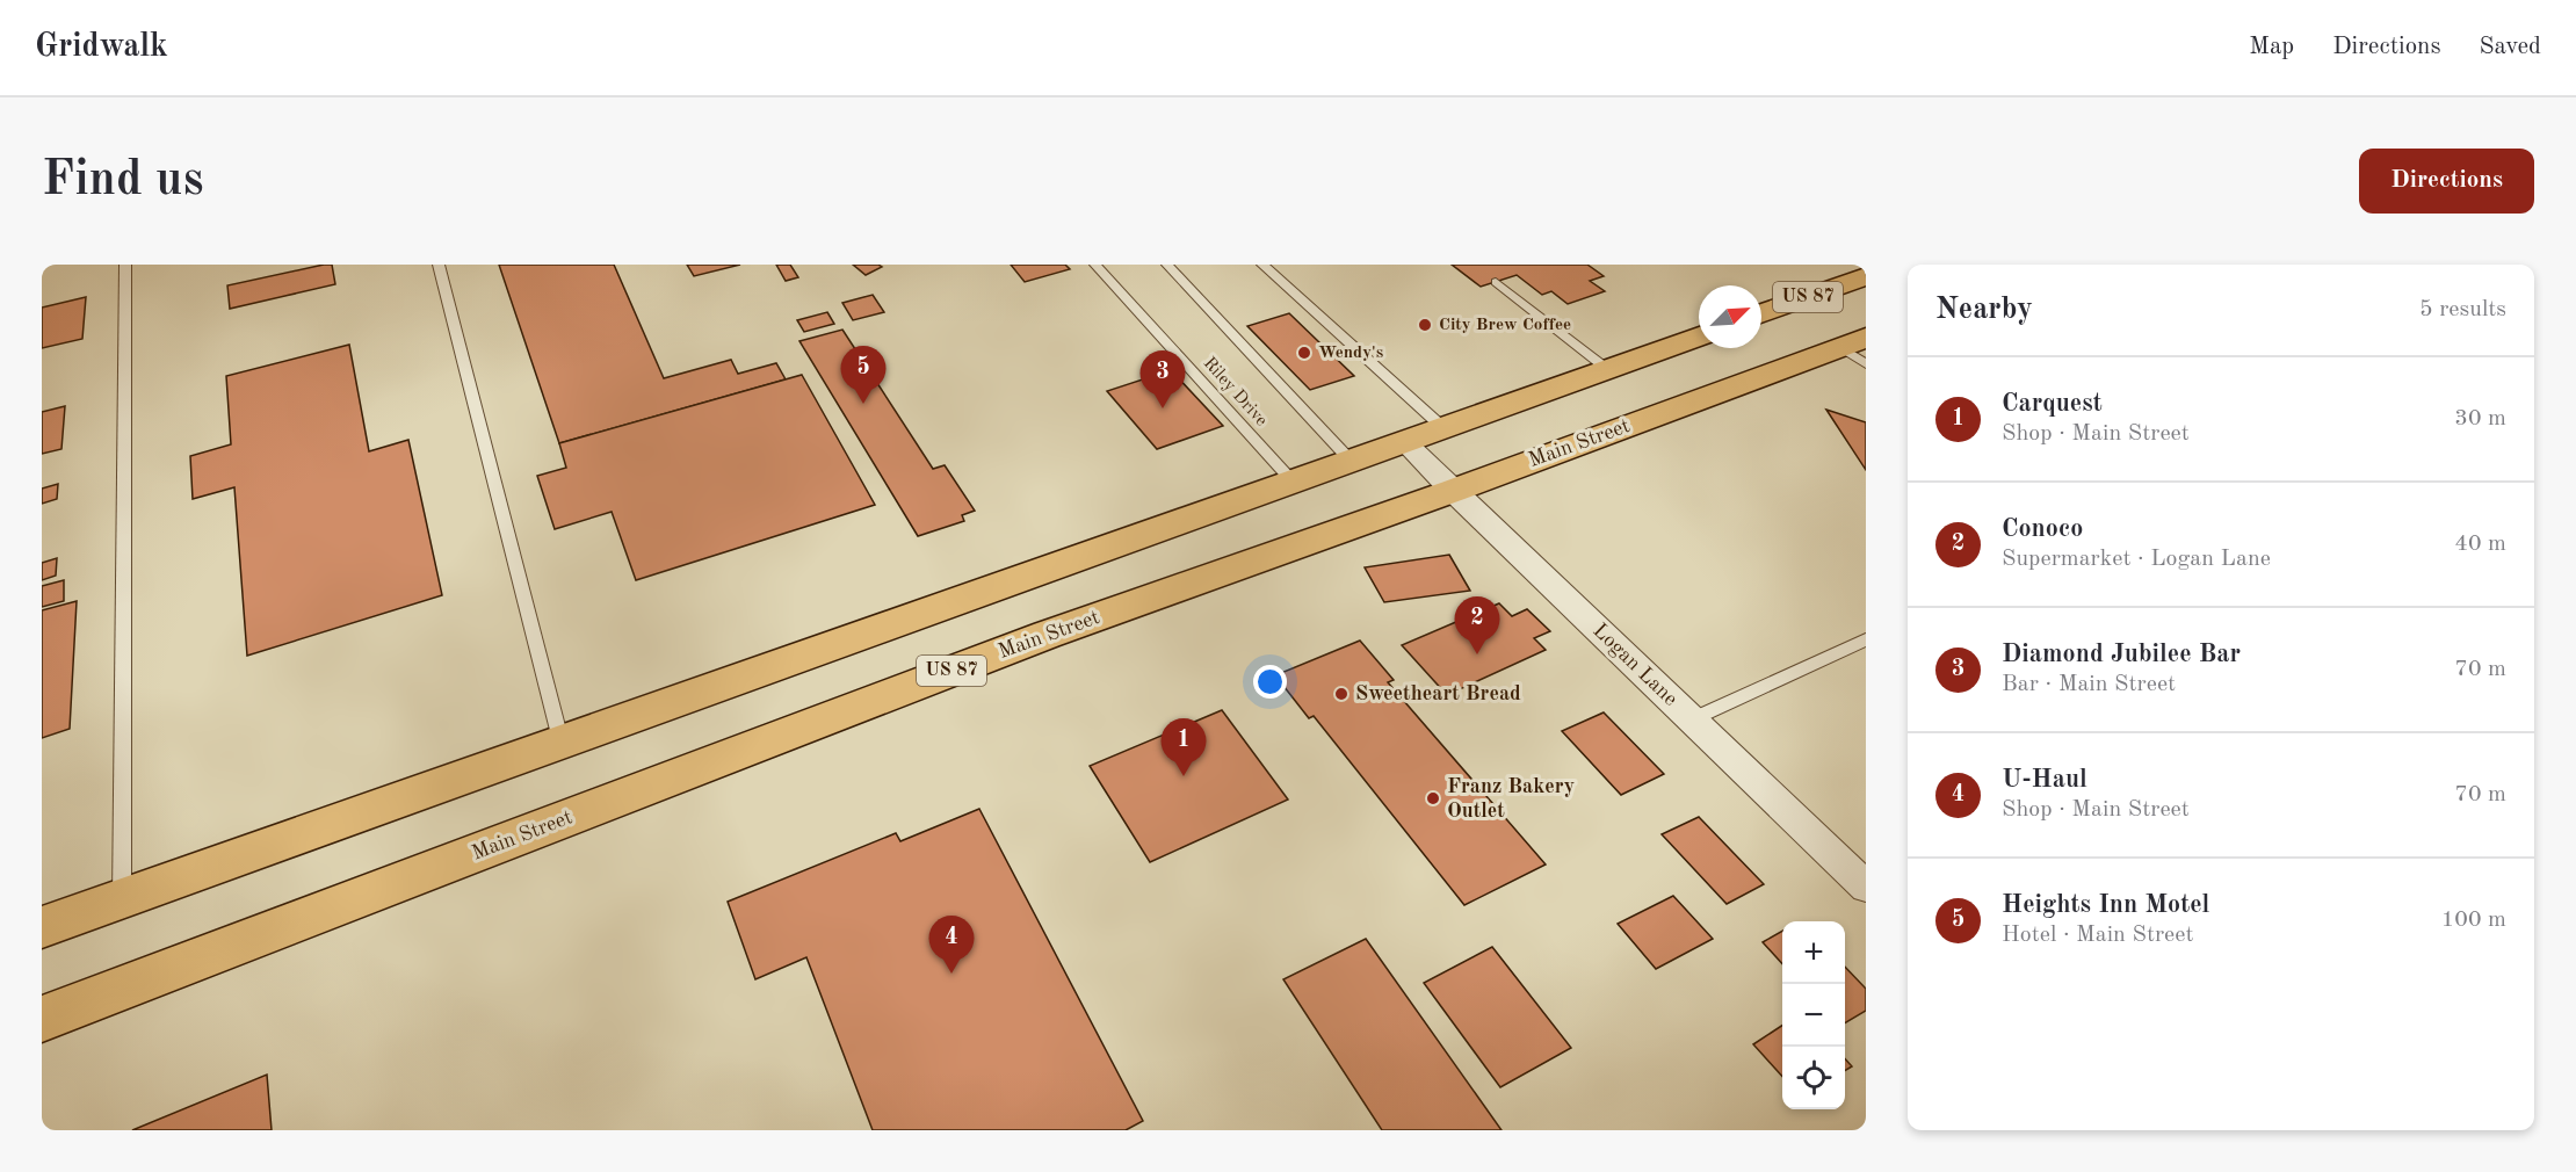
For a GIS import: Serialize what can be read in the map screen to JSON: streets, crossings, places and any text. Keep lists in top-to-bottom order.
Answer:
{
  "streets": {
    "main road": ["US 87", "Main Street"],
    "street": ["Logan Lane"],
    "lane": ["Riley Drive"]
  },
  "crossings": [
    ["Main Street", "Logan Lane"]
  ],
  "places": [
    "City Brew Coffee",
    "Wendy's",
    "Sweetheart Bread",
    "Franz Bakery Outlet"
  ],
  "north": "top right",
  "page": {
    "header": "Gridwalk",
    "nav": ["Map", "Directions", "Saved"],
    "buttons": "Directions",
    "title": "Find us",
    "heading": ["Nearby", "5 results"],
    "pins": [
      "5",
      "3",
      "2",
      "1",
      "4"
    ],
    "list": [
      {
        "mark": "1",
        "name": "Carquest",
        "note": "Shop · Main Street",
        "value": "30 m"
      },
      {
        "mark": "2",
        "name": "Conoco",
        "note": "Supermarket · Logan Lane",
        "value": "40 m"
      },
      {
        "mark": "3",
        "name": "Diamond Jubilee Bar",
        "note": "Bar · Main Street",
        "value": "70 m"
      },
      {
        "mark": "4",
        "name": "U-Haul",
        "note": "Shop · Main Street",
        "value": "70 m"
      },
      {
        "mark": "5",
        "name": "Heights Inn Motel",
        "note": "Hotel · Main Street",
        "value": "100 m"
      }
    ],
    "map_buttons": ["+", "−"]
  }
}
